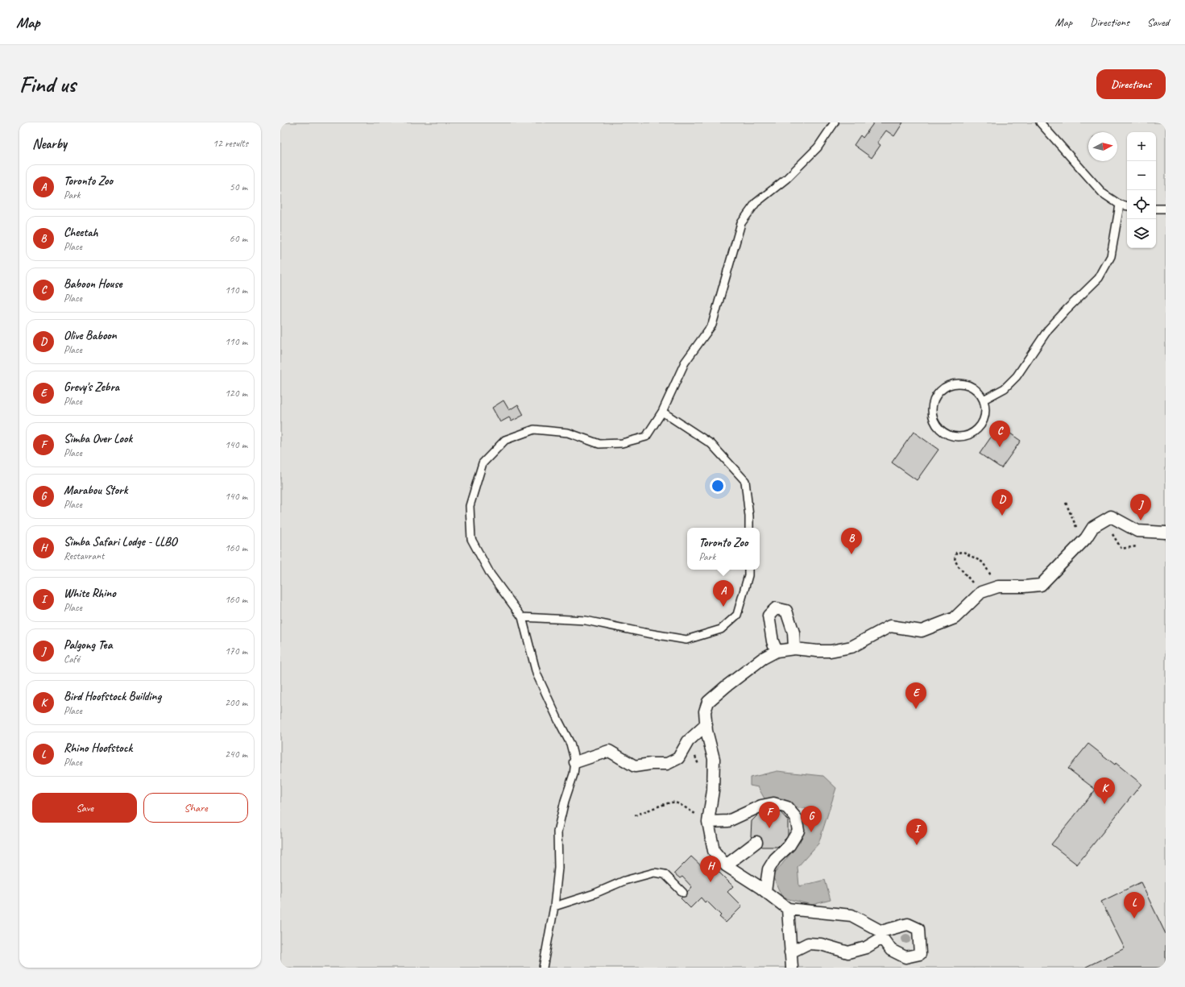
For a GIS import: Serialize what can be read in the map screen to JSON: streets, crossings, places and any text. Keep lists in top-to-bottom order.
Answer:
{
  "north": "right",
  "page": {
    "header": "Map",
    "nav": ["Map", "Directions", "Saved"],
    "buttons": [
      "Directions",
      ["Save", "Share"]
    ],
    "title": "Find us",
    "heading": ["Nearby", "12 results"],
    "map_buttons": ["+", "−"],
    "list": [
      {
        "mark": "A",
        "name": "Toronto Zoo",
        "note": "Park",
        "value": "50 m"
      },
      {
        "mark": "B",
        "name": "Cheetah",
        "note": "Place",
        "value": "60 m"
      },
      {
        "mark": "C",
        "name": "Baboon House",
        "note": "Place",
        "value": "110 m"
      },
      {
        "mark": "D",
        "name": "Olive Baboon",
        "note": "Place",
        "value": "110 m"
      },
      {
        "mark": "E",
        "name": "Grevy's Zebra",
        "note": "Place",
        "value": "120 m"
      },
      {
        "mark": "F",
        "name": "Simba Over Look",
        "note": "Place",
        "value": "140 m"
      },
      {
        "mark": "G",
        "name": "Marabou Stork",
        "note": "Place",
        "value": "140 m"
      },
      {
        "mark": "H",
        "name": "Simba Safari Lodge - LLBO",
        "note": "Restaurant",
        "value": "160 m"
      },
      {
        "mark": "I",
        "name": "White Rhino",
        "note": "Place",
        "value": "160 m"
      },
      {
        "mark": "J",
        "name": "Palgong Tea",
        "note": "Café",
        "value": "170 m"
      },
      {
        "mark": "K",
        "name": "Bird Hoofstock Building",
        "note": "Place",
        "value": "200 m"
      },
      {
        "mark": "L",
        "name": "Rhino Hoofstock",
        "note": "Place",
        "value": "240 m"
      }
    ],
    "pins": [
      "C",
      "D",
      "J",
      "B",
      "A",
      "E",
      "K",
      "F",
      "G",
      "I",
      "H",
      "L"
    ],
    "popup": ["Toronto Zoo", "Park"]
  }
}
